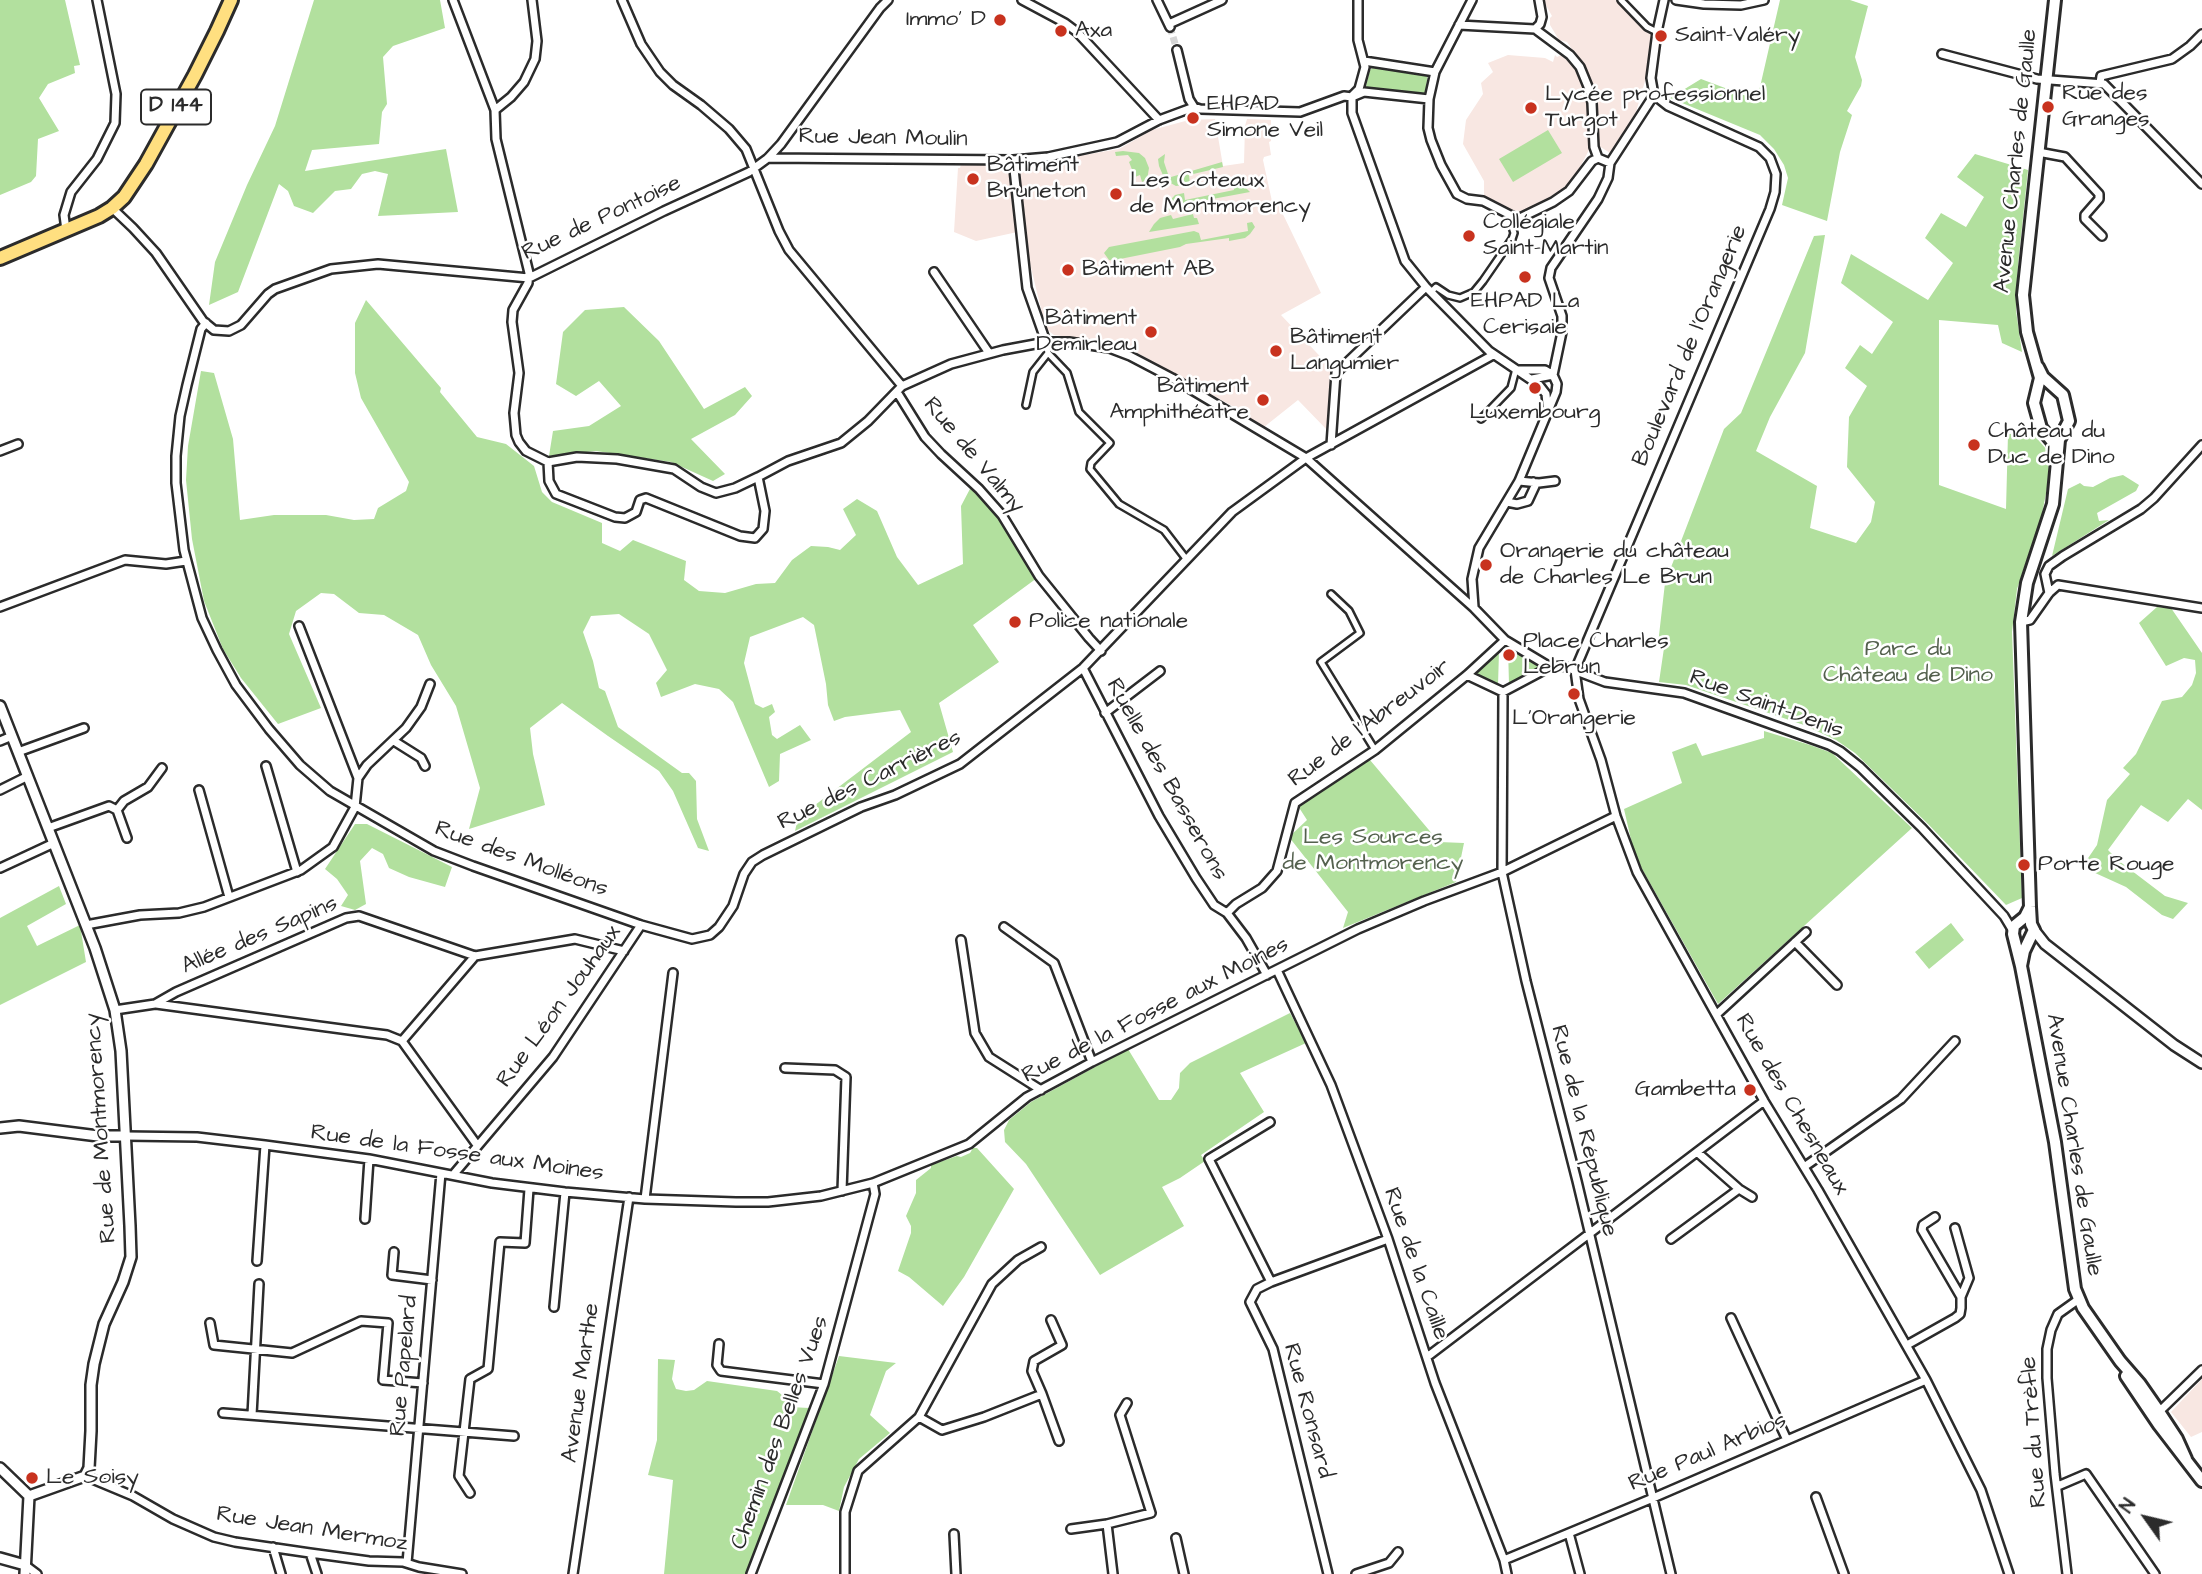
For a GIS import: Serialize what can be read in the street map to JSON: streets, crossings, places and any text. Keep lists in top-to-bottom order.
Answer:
{
  "streets": {
    "main road": ["D 144", "Avenue Charles de Gaulle"],
    "street": [
      "Rue Jean Moulin",
      "Rue de Pontoise",
      "Boulevard de l'Orangerie",
      "Rue de Valmy",
      "Rue Saint-Denis",
      "Rue de l'Abreuvoir",
      "Ruelle des Basserons",
      "Rue des Carrières",
      "Rue des Molléons",
      "Allée des Sapins",
      "Rue Léon Jouhaux",
      "Rue de la Fosse aux Moines",
      "Rue des Chesneaux",
      "Rue de Montmorency",
      "Rue de la République",
      "Rue de la Caille",
      "Rue Papelard",
      "Avenue Marthe",
      "Rue Ronsard",
      "Rue du Trèfle",
      "Chemin des Belles Vues",
      "Rue Paul Arbios",
      "Rue Jean Mermoz"
    ]
  },
  "crossings": [
    ["Rue Jean Moulin", "Rue de Pontoise"],
    ["Avenue Charles de Gaulle", "Rue Saint-Denis"],
    ["Avenue Charles de Gaulle", "Rue du Trèfle"],
    ["Rue de Pontoise", "Rue de Valmy"],
    ["Rue de Pontoise", "Rue des Molléons"],
    ["Boulevard de l'Orangerie", "Rue Saint-Denis"],
    ["Boulevard de l'Orangerie", "Rue des Chesneaux"],
    ["Rue de Valmy", "Rue des Carrières"],
    ["Rue Saint-Denis", "Rue des Chesneaux"],
    ["Rue de l'Abreuvoir", "Ruelle des Basserons"],
    ["Ruelle des Basserons", "Rue des Carrières"],
    ["Ruelle des Basserons", "Rue de la Fosse aux Moines"],
    ["Rue des Carrières", "Rue des Molléons"],
    ["Rue des Carrières", "Rue Léon Jouhaux"],
    ["Rue des Molléons", "Rue Léon Jouhaux"],
    ["Allée des Sapins", "Rue Léon Jouhaux"],
    ["Allée des Sapins", "Rue de Montmorency"],
    ["Rue Léon Jouhaux", "Rue de la Fosse aux Moines"],
    ["Rue de la Fosse aux Moines", "Rue des Chesneaux"],
    ["Rue de la Fosse aux Moines", "Rue de Montmorency"],
    ["Rue de la Fosse aux Moines", "Rue de la République"],
    ["Rue de la Fosse aux Moines", "Rue de la Caille"],
    ["Rue de la Fosse aux Moines", "Rue Papelard"],
    ["Rue de la Fosse aux Moines", "Avenue Marthe"],
    ["Rue de la Fosse aux Moines", "Chemin des Belles Vues"],
    ["Rue des Chesneaux", "Rue Paul Arbios"],
    ["Rue de Montmorency", "Rue Jean Mermoz"],
    ["Rue de la République", "Rue Paul Arbios"],
    ["Rue de la Caille", "Rue Paul Arbios"],
    ["Rue Papelard", "Rue Jean Mermoz"]
  ],
  "parks": ["Parc du Château de Dino", "Les Sources de Montmorency"],
  "places": [
    "Immo' D",
    "Axa",
    "Saint-Valéry",
    "Rue des Granges",
    "Lycée professionnel Turgot",
    "EHPAD Simone Veil",
    "Bâtiment Bruneton",
    "Les Coteaux de Montmorency",
    "Collégiale Saint-Martin",
    "Bâtiment AB",
    "EHPAD La Cerisaie",
    "Bâtiment Demirleau",
    "Bâtiment Langumier",
    "Luxembourg",
    "Bâtiment Amphithéatre",
    "Château du Duc de Dino",
    "Orangerie du château de Charles Le Brun",
    "Police nationale",
    "Place Charles Lebrun",
    "L'Orangerie",
    "Porte Rouge",
    "Gambetta",
    "Le Soisy"
  ],
  "north": "top left"
}
